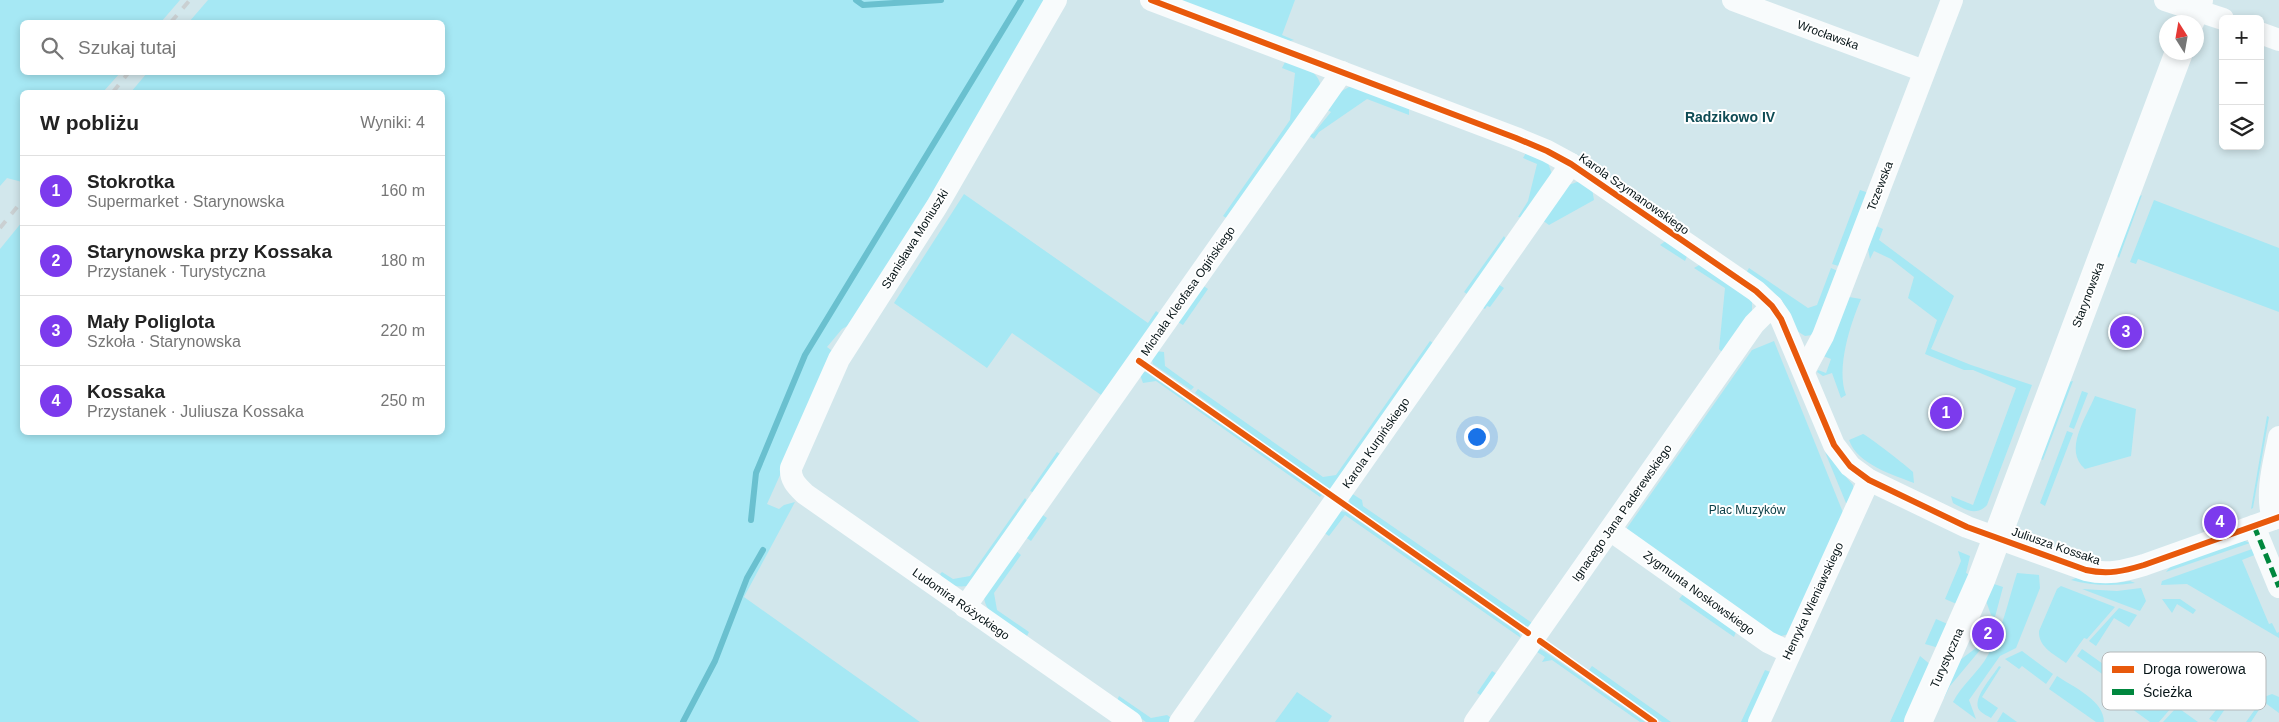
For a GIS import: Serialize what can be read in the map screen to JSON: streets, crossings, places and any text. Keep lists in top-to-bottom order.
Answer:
{
  "streets": {
    "street": [
      "Wrocławska",
      "Tczewska",
      "Karola Szymanowskiego",
      "Stanisława Moniuszki",
      "Michała Kleofasa Ogińskiego",
      "Starynowska",
      "Karola Kurpińskiego",
      "Ignacego Jana Paderewskiego",
      "Juliusza Kossaka",
      "Zygmunta Noskowskiego",
      "Henryka Wieniawskiego",
      "Ludomira Różyckiego",
      "Turystyczna"
    ]
  },
  "crossings": [
    ["Wrocławska", "Tczewska"],
    ["Tczewska", "Karola Szymanowskiego"],
    ["Karola Szymanowskiego", "Michała Kleofasa Ogińskiego"],
    ["Karola Szymanowskiego", "Starynowska"],
    ["Karola Szymanowskiego", "Karola Kurpińskiego"],
    ["Karola Szymanowskiego", "Ignacego Jana Paderewskiego"],
    ["Karola Szymanowskiego", "Juliusza Kossaka"],
    ["Karola Szymanowskiego", "Henryka Wieniawskiego"],
    ["Karola Szymanowskiego", "Turystyczna"],
    ["Stanisława Moniuszki", "Ludomira Różyckiego"],
    ["Michała Kleofasa Ogińskiego", "Ludomira Różyckiego"],
    ["Starynowska", "Juliusza Kossaka"],
    ["Starynowska", "Turystyczna"],
    ["Ignacego Jana Paderewskiego", "Zygmunta Noskowskiego"],
    ["Juliusza Kossaka", "Turystyczna"],
    ["Zygmunta Noskowskiego", "Henryka Wieniawskiego"]
  ],
  "districts": ["Radzikowo IV"],
  "parks": ["Plac Muzyków"],
  "legend": ["Droga rowerowa", "Ścieżka"],
  "north": "top",
  "page": {
    "map_buttons": ["+", "−"],
    "search": "Szukaj tutaj",
    "heading": ["W pobliżu", "Wyniki: 4"],
    "list": [
      {
        "mark": "1",
        "name": "Stokrotka",
        "note": "Supermarket · Starynowska",
        "value": "160 m"
      },
      {
        "mark": "2",
        "name": "Starynowska przy Kossaka",
        "note": "Przystanek · Turystyczna",
        "value": "180 m"
      },
      {
        "mark": "3",
        "name": "Mały Poliglota",
        "note": "Szkoła · Starynowska",
        "value": "220 m"
      },
      {
        "mark": "4",
        "name": "Kossaka",
        "note": "Przystanek · Juliusza Kossaka",
        "value": "250 m"
      }
    ],
    "pins": [
      "3",
      "1",
      "4",
      "2"
    ]
  }
}
